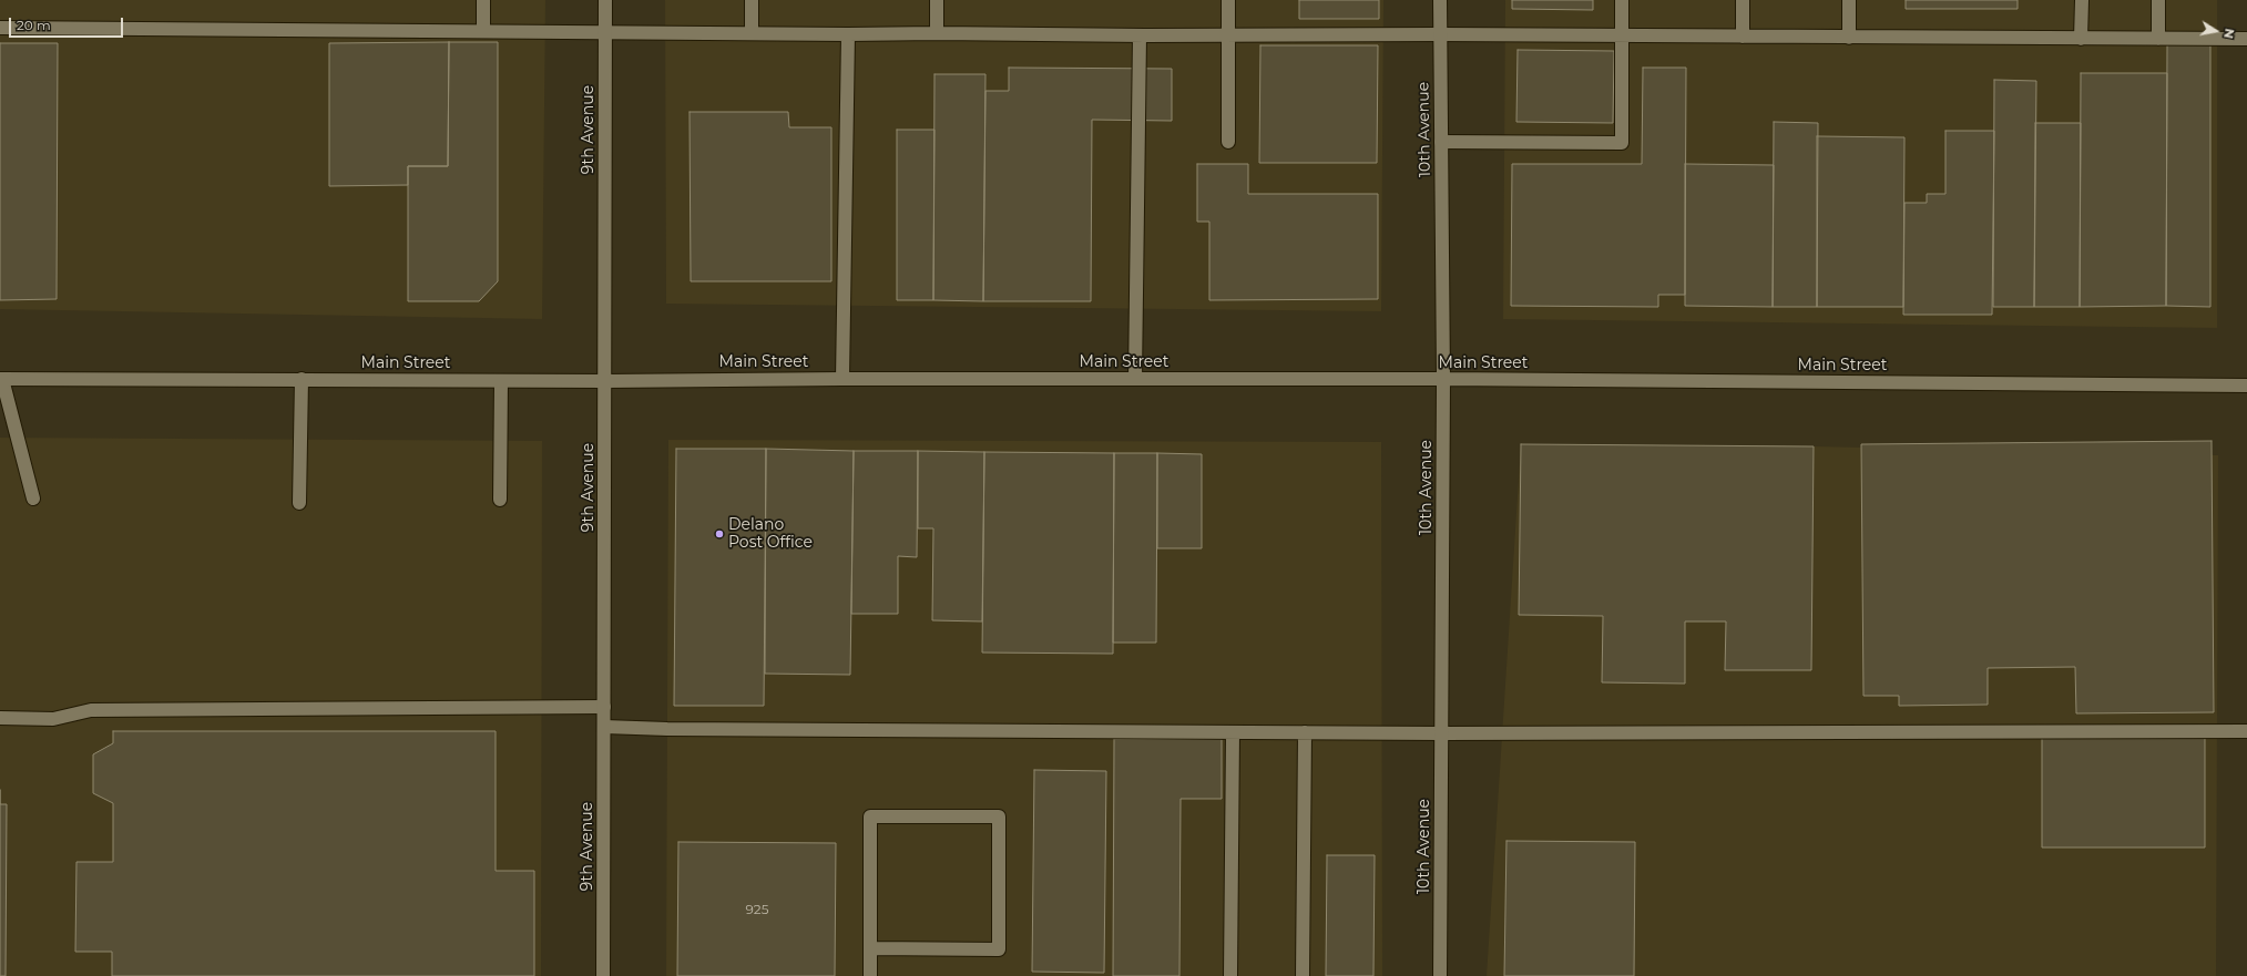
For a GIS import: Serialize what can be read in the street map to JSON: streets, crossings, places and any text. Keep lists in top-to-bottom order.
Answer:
{
  "streets": {
    "street": ["9th Avenue", "10th Avenue", "Main Street"]
  },
  "crossings": [
    ["9th Avenue", "Main Street"],
    ["10th Avenue", "Main Street"]
  ],
  "places": ["Delano Post Office"],
  "house_numbers": ["925"],
  "scale_bar": "20 m",
  "north": "right"
}
